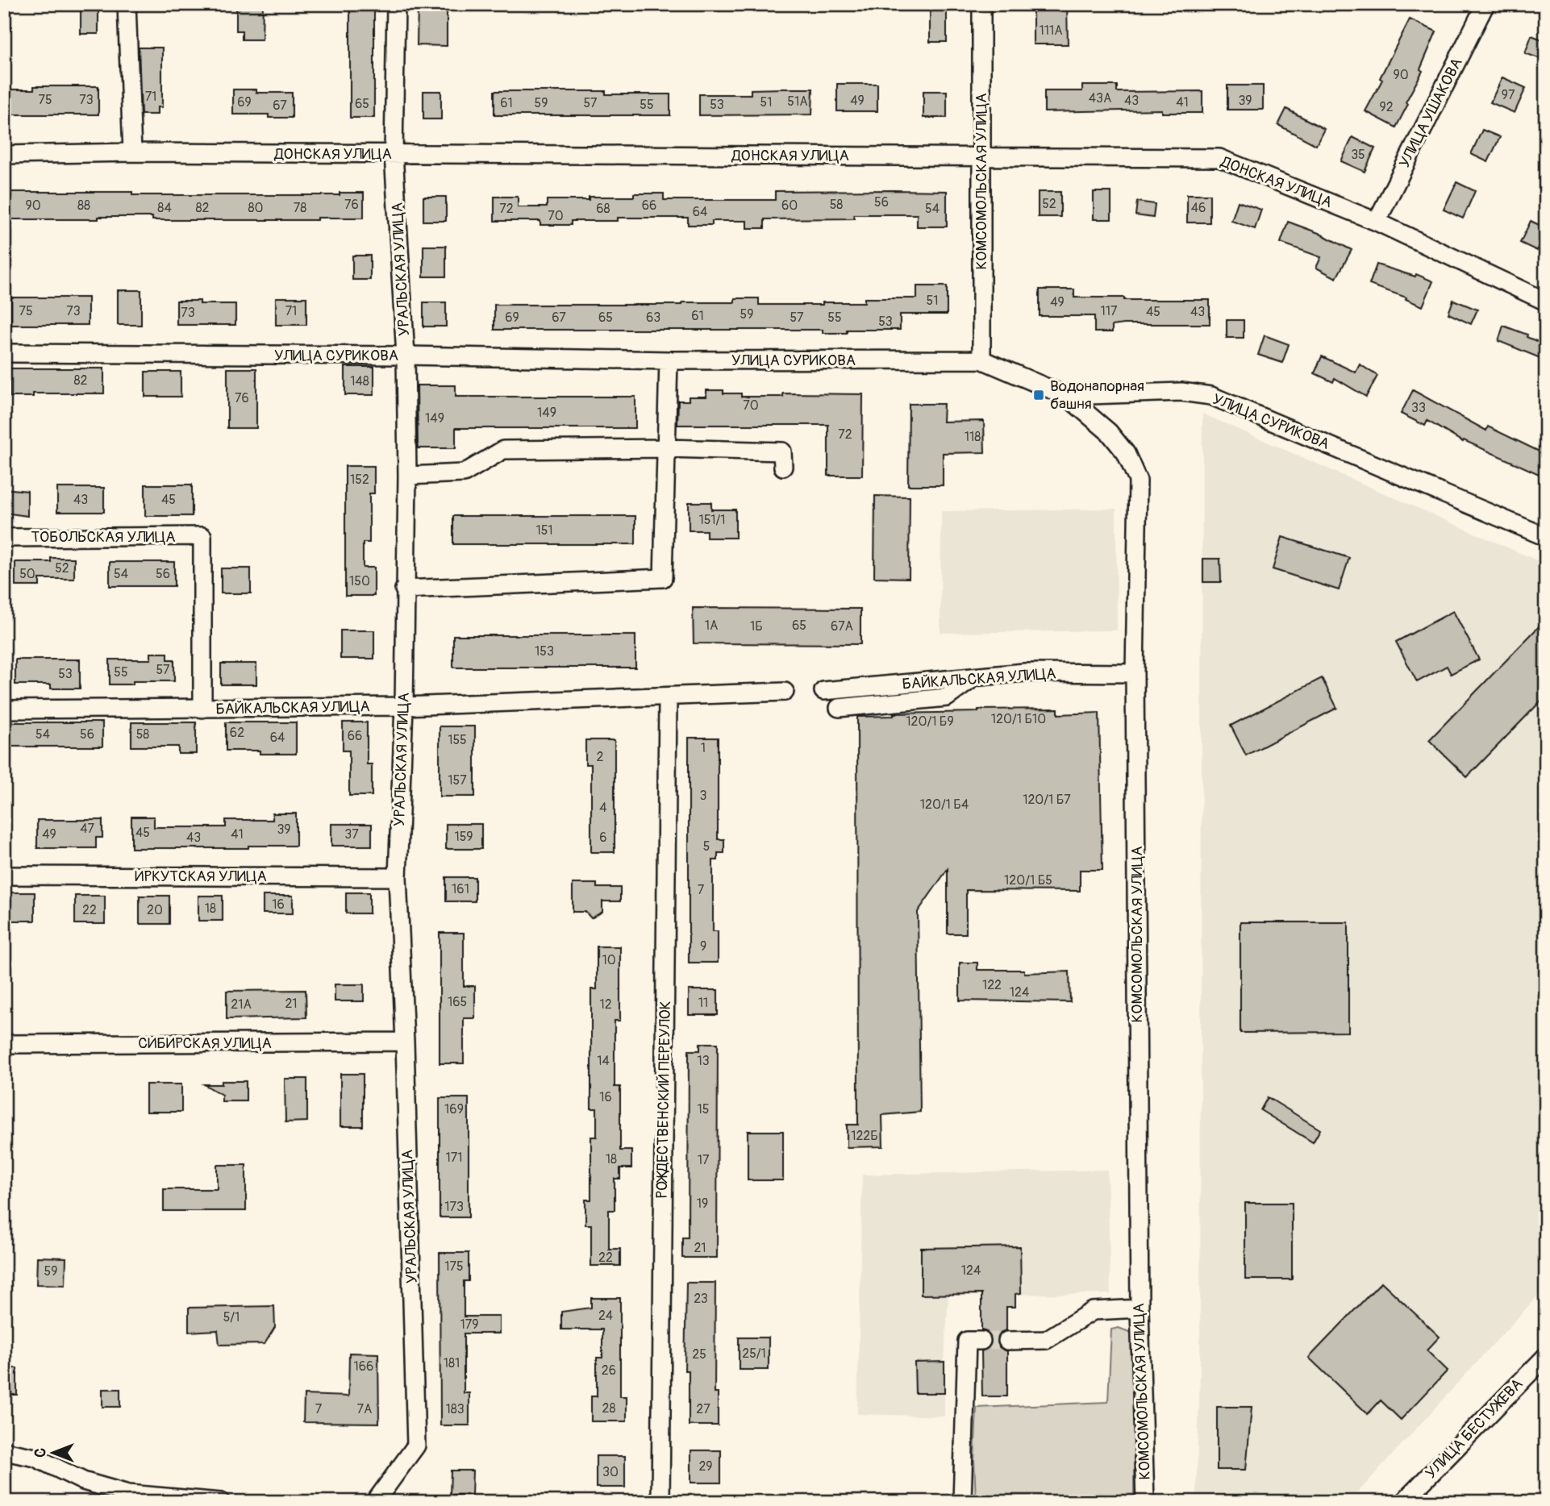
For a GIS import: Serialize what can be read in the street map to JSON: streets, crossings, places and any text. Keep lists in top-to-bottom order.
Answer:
{
  "streets": {
    "street": [
      "УЛИЦА УШАКОВА",
      "ДОНСКАЯ УЛИЦА",
      "КОМСОМОЛЬСКАЯ УЛИЦА",
      "УРАЛЬСКАЯ УЛИЦА",
      "УЛИЦА СУРИКОВА",
      "ТОБОЛЬСКАЯ УЛИЦА",
      "БАЙКАЛЬСКАЯ УЛИЦА",
      "ИРКУТСКАЯ УЛИЦА",
      "СИБИРСКАЯ УЛИЦА",
      "РОЖДЕСТВЕНСКИЙ ПЕРЕУЛОК",
      "УЛИЦА БЕСТУЖЕВА"
    ]
  },
  "crossings": [
    ["УЛИЦА УШАКОВА", "ДОНСКАЯ УЛИЦА"],
    ["ДОНСКАЯ УЛИЦА", "КОМСОМОЛЬСКАЯ УЛИЦА"],
    ["ДОНСКАЯ УЛИЦА", "УРАЛЬСКАЯ УЛИЦА"],
    ["КОМСОМОЛЬСКАЯ УЛИЦА", "УЛИЦА СУРИКОВА"],
    ["КОМСОМОЛЬСКАЯ УЛИЦА", "БАЙКАЛЬСКАЯ УЛИЦА"],
    ["УРАЛЬСКАЯ УЛИЦА", "УЛИЦА СУРИКОВА"],
    ["УРАЛЬСКАЯ УЛИЦА", "БАЙКАЛЬСКАЯ УЛИЦА"],
    ["УРАЛЬСКАЯ УЛИЦА", "ИРКУТСКАЯ УЛИЦА"],
    ["УРАЛЬСКАЯ УЛИЦА", "СИБИРСКАЯ УЛИЦА"],
    ["ТОБОЛЬСКАЯ УЛИЦА", "БАЙКАЛЬСКАЯ УЛИЦА"],
    ["БАЙКАЛЬСКАЯ УЛИЦА", "РОЖДЕСТВЕНСКИЙ ПЕРЕУЛОК"]
  ],
  "places": {
    "transit": ["Водонапорная башня"]
  },
  "house_numbers": [
    "111А",
    "90",
    "97",
    "71",
    "43А",
    "75",
    "73",
    "49",
    "43",
    "39",
    "51А",
    "69",
    "51",
    "41",
    "61",
    "59",
    "57",
    "65",
    "55",
    "53",
    "67",
    "92",
    "35",
    "56",
    "52",
    "76",
    "58",
    "90",
    "88",
    "66",
    "60",
    "84",
    "82",
    "80",
    "78",
    "46",
    "72",
    "68",
    "54",
    "64",
    "70",
    "51",
    "49",
    "75",
    "73",
    "71",
    "117",
    "45",
    "43",
    "73",
    "59",
    "61",
    "69",
    "67",
    "65",
    "63",
    "57",
    "55",
    "53",
    "82",
    "148",
    "76",
    "70",
    "33",
    "149",
    "149",
    "72",
    "118",
    "152",
    "43",
    "45",
    "151/1",
    "151",
    "52",
    "50",
    "54",
    "56",
    "150",
    "1А",
    "65",
    "1Б",
    "67А",
    "153",
    "57",
    "55",
    "53",
    "120/1 Б10",
    "120/1 Б9",
    "62",
    "54",
    "56",
    "58",
    "66",
    "64",
    "155",
    "1",
    "2",
    "157",
    "3",
    "120/1 Б7",
    "120/1 Б4",
    "4",
    "47",
    "39",
    "45",
    "49",
    "41",
    "37",
    "159",
    "43",
    "6",
    "5",
    "120/1 Б5",
    "161",
    "7",
    "16",
    "18",
    "22",
    "20",
    "9",
    "10",
    "122",
    "124",
    "165",
    "11",
    "21",
    "21А",
    "12",
    "14",
    "13",
    "16",
    "169",
    "15",
    "122Б",
    "171",
    "18",
    "17",
    "19",
    "173",
    "21",
    "22",
    "175",
    "124",
    "59",
    "23",
    "24",
    "5/1",
    "179",
    "25/1",
    "25",
    "181",
    "166",
    "26",
    "28",
    "7",
    "7А",
    "183",
    "27",
    "29",
    "30"
  ],
  "north": "left"
}
